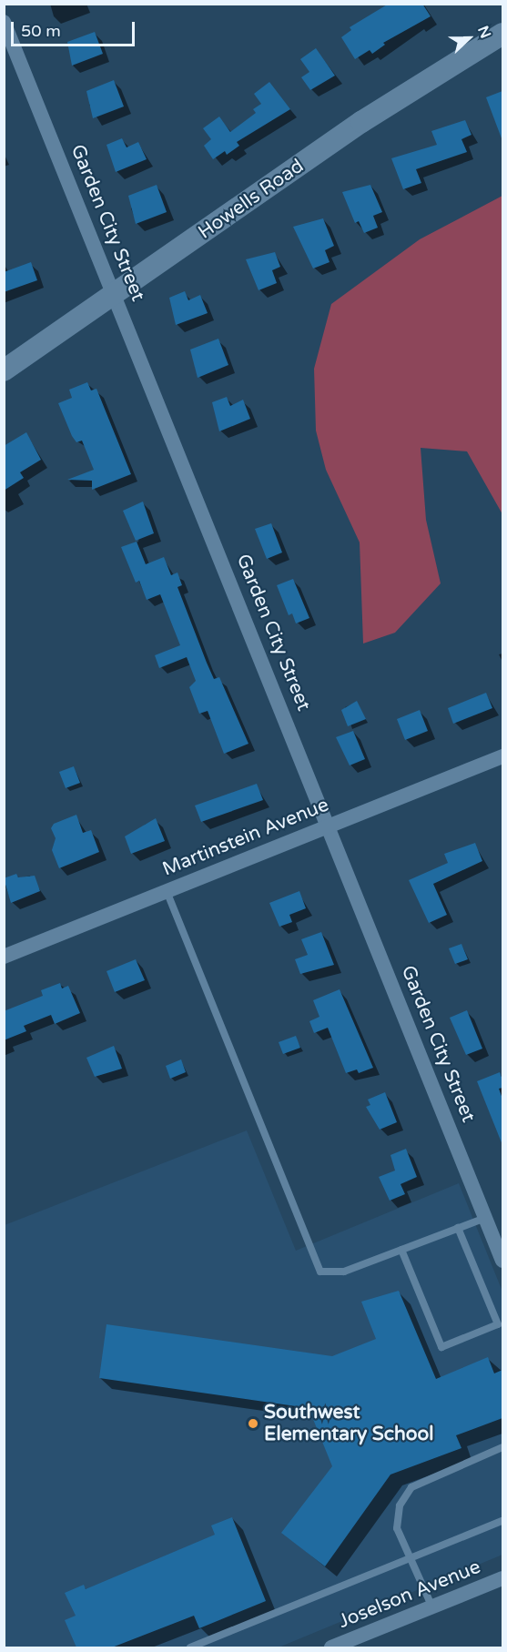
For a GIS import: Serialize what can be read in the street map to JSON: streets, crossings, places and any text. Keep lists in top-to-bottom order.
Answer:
{
  "streets": {
    "street": [
      "Howells Road",
      "Garden City Street",
      "Martinstein Avenue",
      "Joselson Avenue"
    ]
  },
  "crossings": [
    ["Howells Road", "Garden City Street"],
    ["Garden City Street", "Martinstein Avenue"]
  ],
  "places": ["Southwest Elementary School"],
  "scale_bar": "50 m",
  "north": "right"
}
